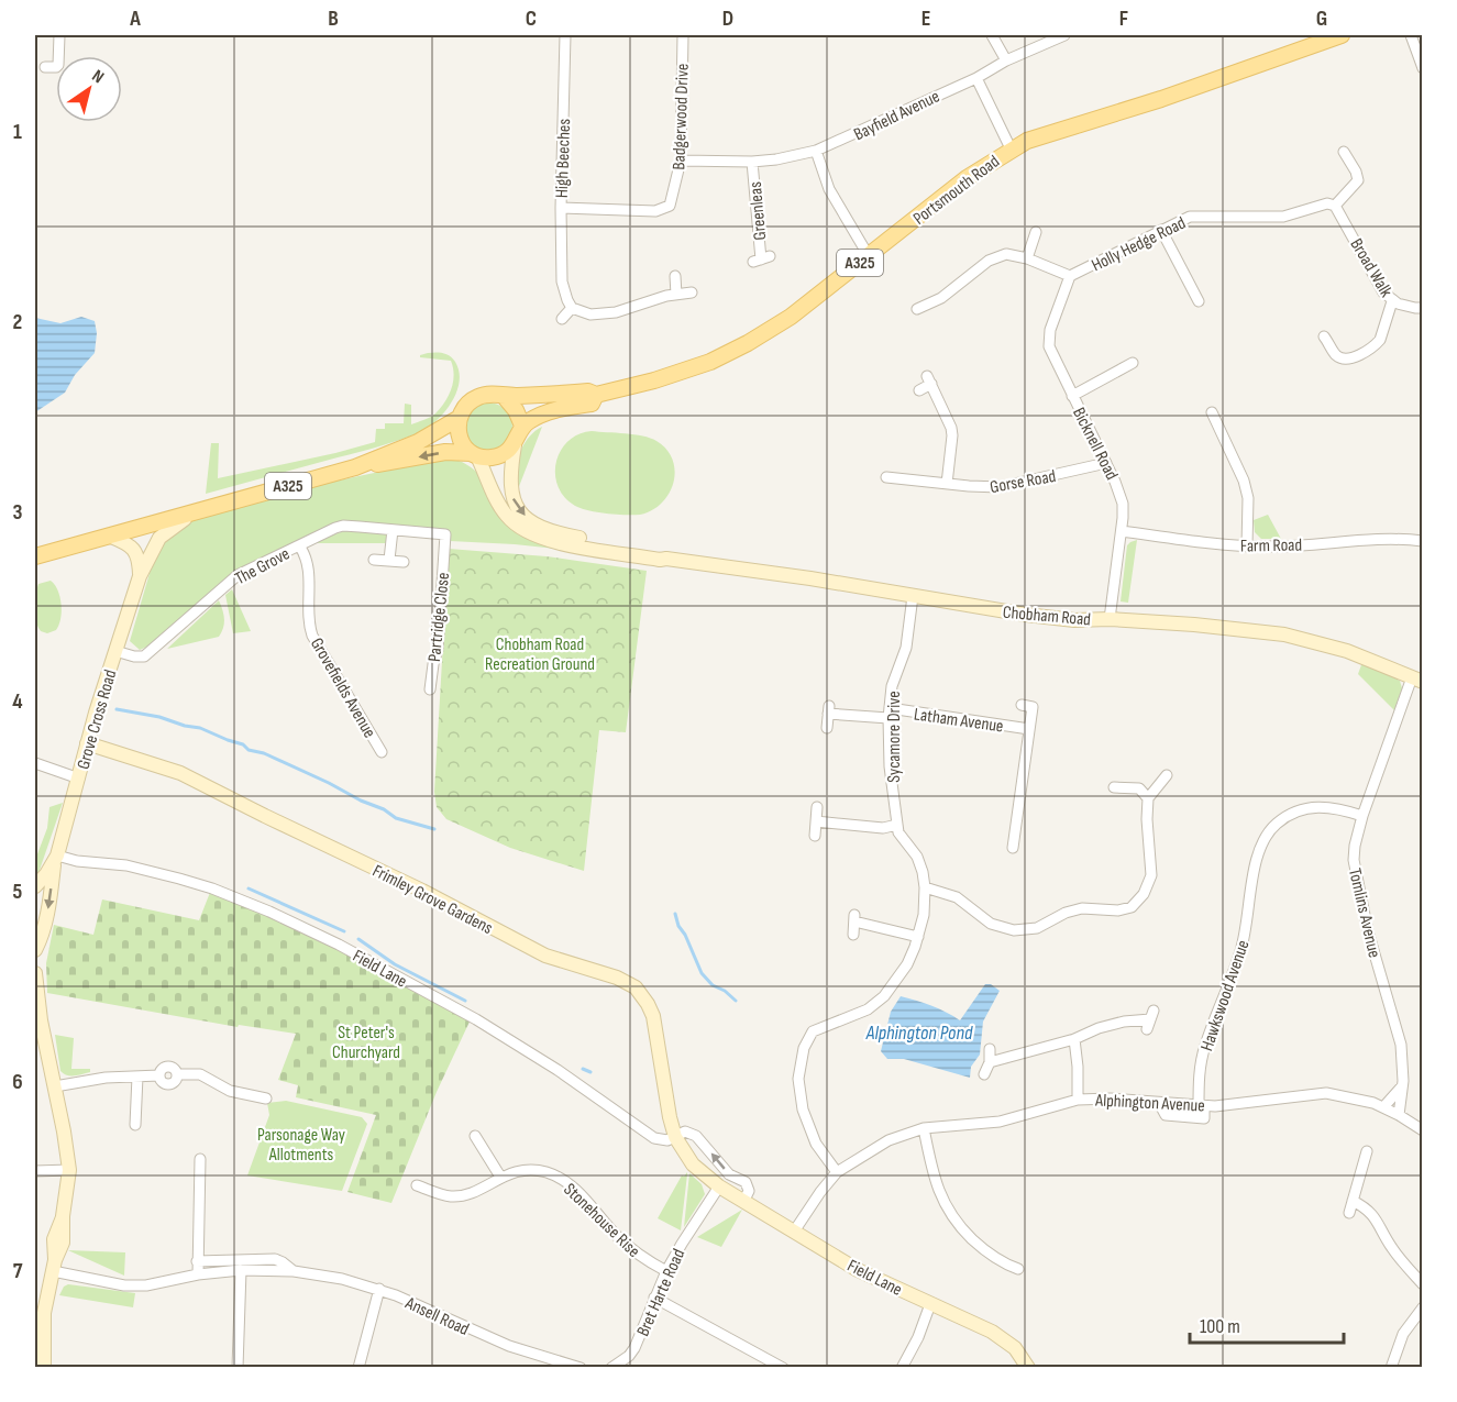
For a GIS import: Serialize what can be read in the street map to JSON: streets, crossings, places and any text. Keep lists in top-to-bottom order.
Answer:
{
  "streets": {
    "main road": [
      "Portsmouth Road",
      "A325",
      "Chobham Road",
      "Grove Cross Road",
      "Frimley Grove Gardens",
      "Field Lane"
    ],
    "street": [
      "Bayfield Avenue",
      "Badgerwood Drive",
      "High Beeches",
      "Greenleas",
      "Holly Hedge Road",
      "Broad Walk",
      "Bicknell Road",
      "Gorse Road",
      "Farm Road",
      "The Grove",
      "Partridge Close",
      "Grovefields Avenue",
      "Latham Avenue",
      "Sycamore Drive",
      "Tomlins Avenue",
      "Hawkswood Avenue",
      "Alphington Avenue",
      "Stonehouse Rise",
      "Bret Harte Road",
      "Ansell Road"
    ]
  },
  "crossings": [
    ["Bayfield Avenue", "Badgerwood Drive"],
    ["Bayfield Avenue", "Greenleas"],
    ["Badgerwood Drive", "High Beeches"],
    ["Portsmouth Road", "A325"],
    ["Holly Hedge Road", "Broad Walk"],
    ["Holly Hedge Road", "Bicknell Road"],
    ["A325", "Chobham Road"],
    ["A325", "Grove Cross Road"],
    ["Bicknell Road", "Gorse Road"],
    ["Bicknell Road", "Farm Road"],
    ["Bicknell Road", "Chobham Road"],
    ["The Grove", "Partridge Close"],
    ["The Grove", "Grovefields Avenue"],
    ["The Grove", "Grove Cross Road"],
    ["Chobham Road", "Sycamore Drive"],
    ["Chobham Road", "Tomlins Avenue"],
    ["Grove Cross Road", "Frimley Grove Gardens"],
    ["Grove Cross Road", "Field Lane"],
    ["Latham Avenue", "Sycamore Drive"],
    ["Frimley Grove Gardens", "Field Lane"],
    ["Tomlins Avenue", "Hawkswood Avenue"],
    ["Tomlins Avenue", "Alphington Avenue"],
    ["Field Lane", "Alphington Avenue"],
    ["Field Lane", "Bret Harte Road"],
    ["Hawkswood Avenue", "Alphington Avenue"],
    ["Stonehouse Rise", "Bret Harte Road"]
  ],
  "water": ["Alphington Pond"],
  "parks": ["Chobham Road Recreation Ground", "St Peter's Churchyard", "Parsonage Way Allotments"],
  "scale_bar": "100 m",
  "north": "top right",
  "grid": {
    "columns": [
      "A",
      "B",
      "C",
      "D",
      "E",
      "F",
      "G"
    ],
    "rows": [
      "1",
      "2",
      "3",
      "4",
      "5",
      "6",
      "7"
    ]
  }
}
